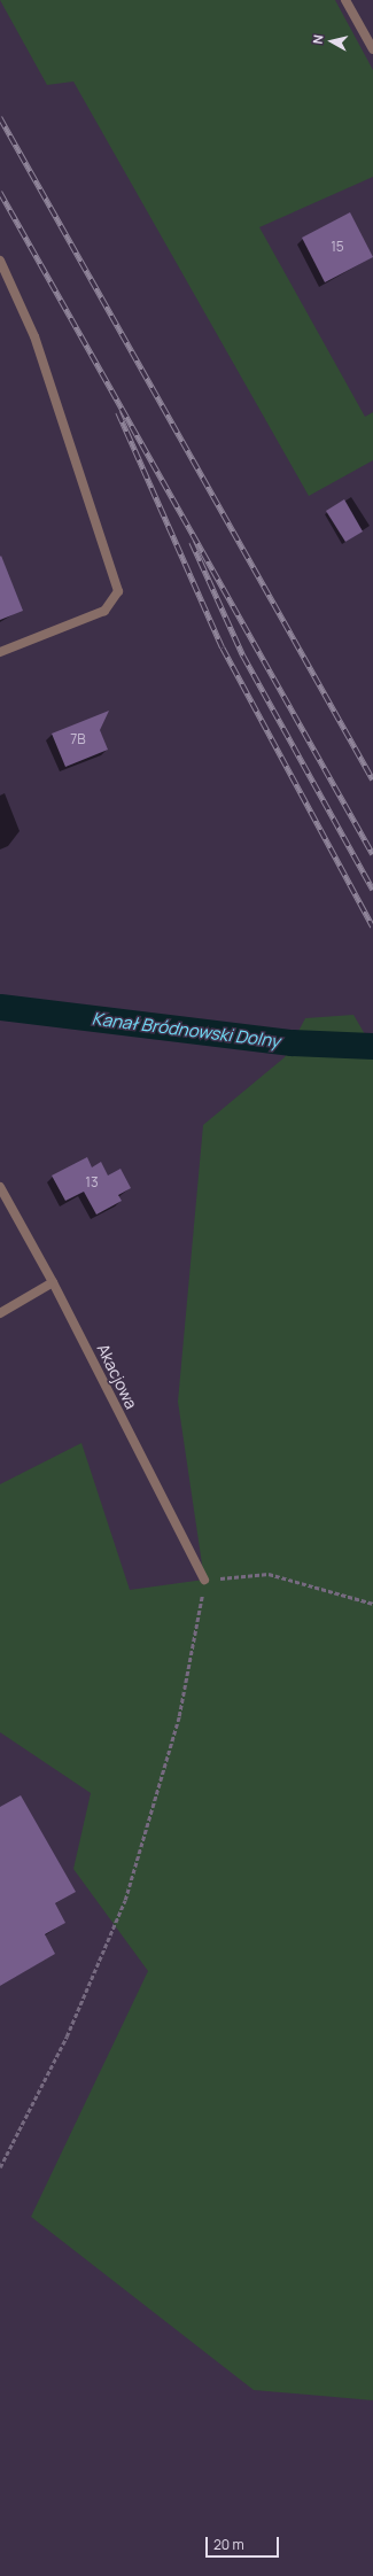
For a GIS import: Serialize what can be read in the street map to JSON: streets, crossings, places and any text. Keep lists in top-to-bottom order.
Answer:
{
  "streets": {
    "street": ["Akacjowa"]
  },
  "water": ["Kanał Bródnowski Dolny"],
  "house_numbers": ["15", "7B", "13"],
  "scale_bar": "20 m",
  "north": "left"
}
